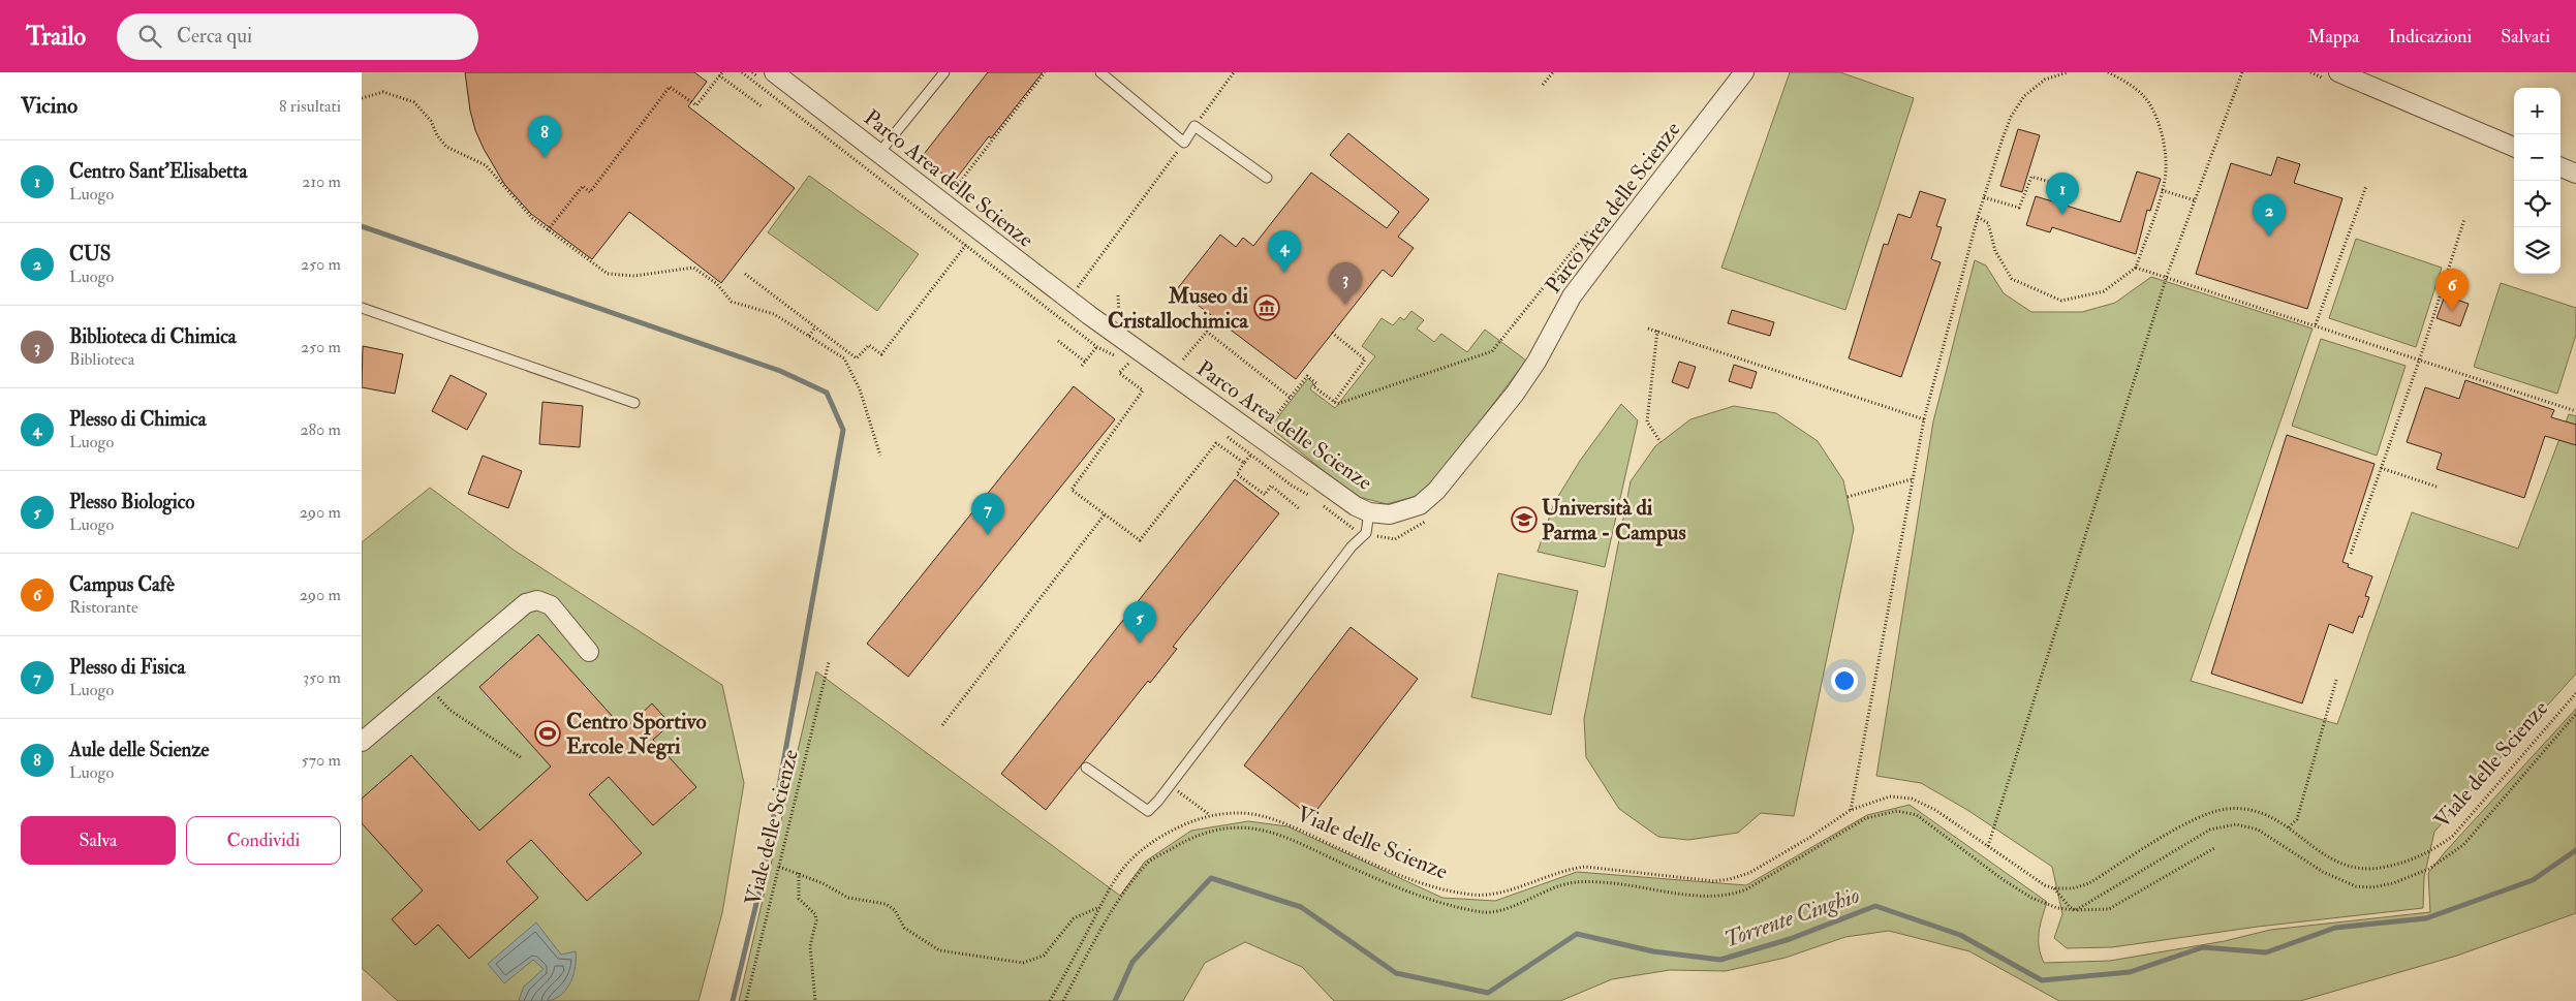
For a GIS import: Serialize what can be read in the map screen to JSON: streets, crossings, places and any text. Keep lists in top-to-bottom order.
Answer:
{
  "streets": {
    "street": ["Parco Area delle Scienze"],
    "path": ["Viale delle Scienze"]
  },
  "water": ["Torrente Cinghio"],
  "places": {
    "museum": ["Museo di Cristallochimica"],
    "school or university": ["Università di Parma - Campus"],
    "sports": ["Centro Sportivo Ercole Negri"]
  },
  "page": {
    "header": "Trailo",
    "search": "Cerca qui",
    "nav": ["Mappa", "Indicazioni", "Salvati"],
    "heading": ["Vicino", "8 risultati"],
    "map_buttons": ["+", "−"],
    "pins": [
      "8",
      "1",
      "2",
      "4",
      "3",
      "6",
      "7",
      "5"
    ],
    "list": [
      {
        "mark": "1",
        "name": "Centro Sant'Elisabetta",
        "note": "Luogo",
        "value": "210 m"
      },
      {
        "mark": "2",
        "name": "CUS",
        "note": "Luogo",
        "value": "250 m"
      },
      {
        "mark": "3",
        "name": "Biblioteca di Chimica",
        "note": "Biblioteca",
        "value": "250 m"
      },
      {
        "mark": "4",
        "name": "Plesso di Chimica",
        "note": "Luogo",
        "value": "280 m"
      },
      {
        "mark": "5",
        "name": "Plesso Biologico",
        "note": "Luogo",
        "value": "290 m"
      },
      {
        "mark": "6",
        "name": "Campus Cafè",
        "note": "Ristorante",
        "value": "290 m"
      },
      {
        "mark": "7",
        "name": "Plesso di Fisica",
        "note": "Luogo",
        "value": "350 m"
      },
      {
        "mark": "8",
        "name": "Aule delle Scienze",
        "note": "Luogo",
        "value": "570 m"
      }
    ],
    "buttons": ["Salva", "Condividi"]
  }
}
